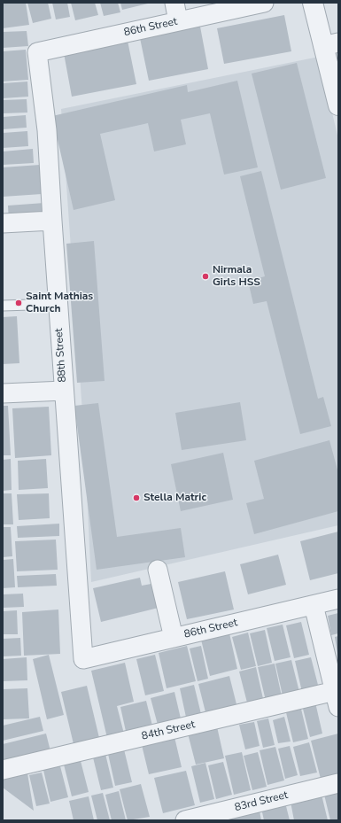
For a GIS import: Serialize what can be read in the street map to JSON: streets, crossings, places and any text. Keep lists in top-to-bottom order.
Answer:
{
  "streets": {
    "street": [
      "86th Street",
      "88th Street",
      "84th Street",
      "83rd Street"
    ]
  },
  "crossings": [
    ["86th Street", "88th Street"]
  ],
  "places": ["Nirmala Girls HSS", "Saint Mathias Church", "Stella Matric"]
}
